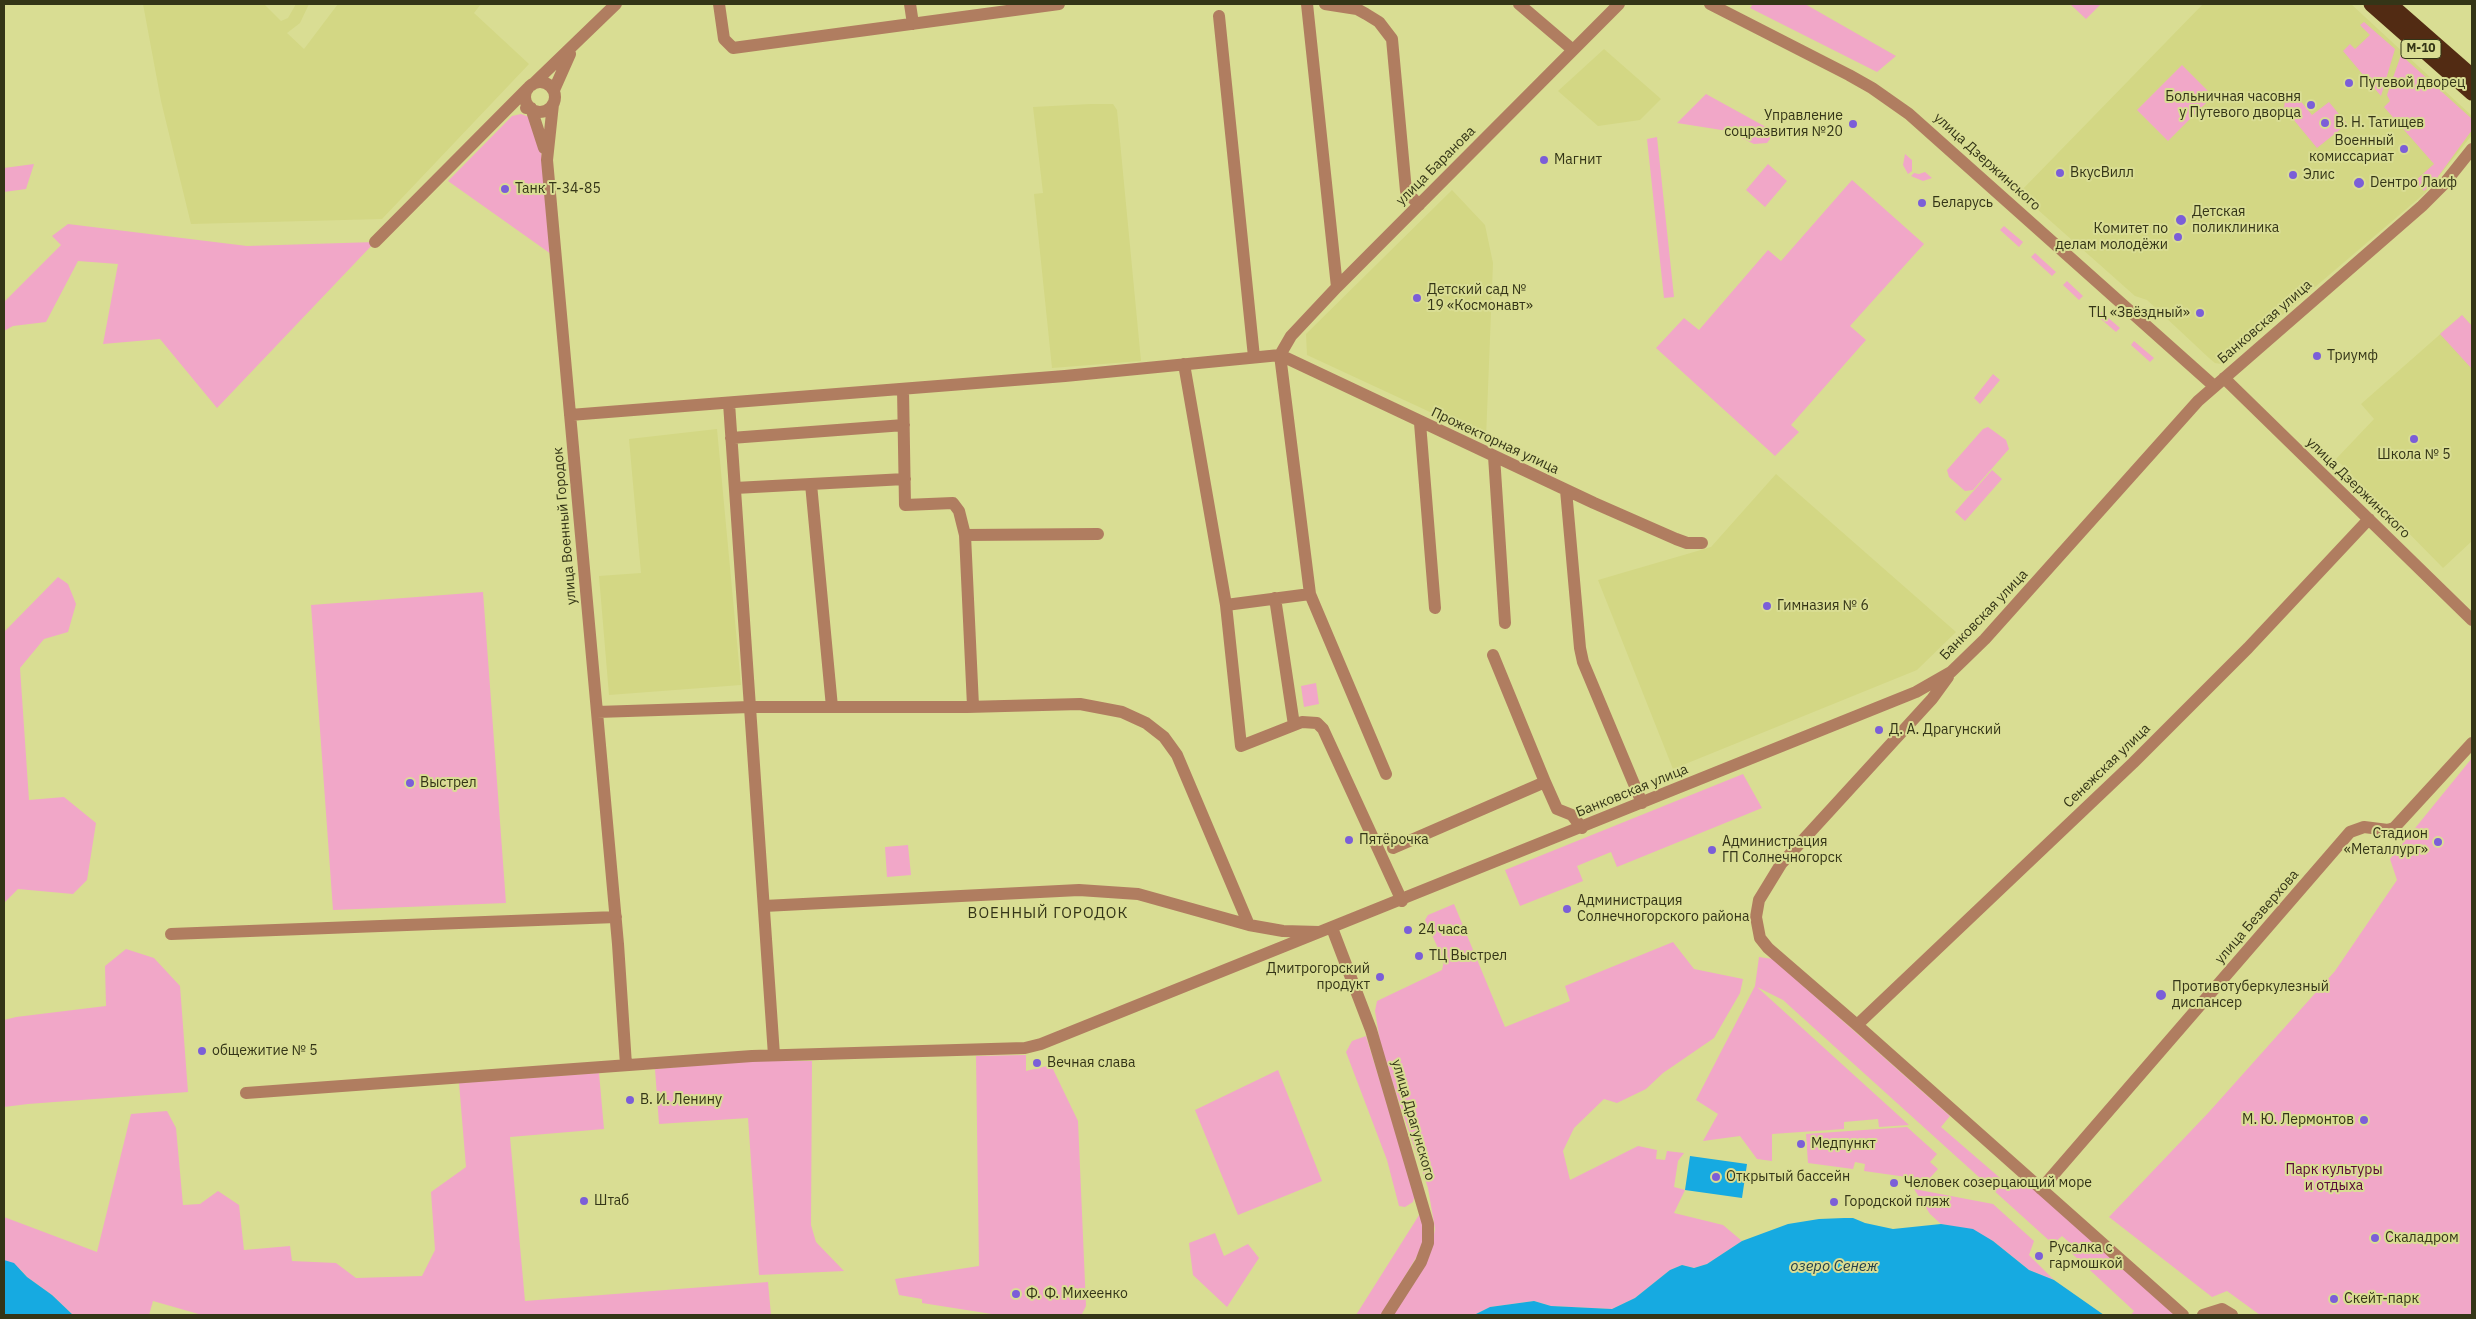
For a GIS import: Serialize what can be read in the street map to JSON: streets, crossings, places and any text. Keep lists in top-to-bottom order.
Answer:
{
  "streets": {
    "highway": ["М-10"],
    "street": [
      "улица Дзержинского",
      "улица Баранова",
      "Банковская улица",
      "Прожекторная улица",
      "улица Военный Городок",
      "Сенежская улица",
      "улица Безверхова",
      "улица Драгунского"
    ]
  },
  "crossings": [
    ["улица Дзержинского", "Банковская улица"],
    ["улица Дзержинского", "Сенежская улица"],
    ["улица Баранова", "Прожекторная улица"],
    ["Банковская улица", "улица Военный Городок"],
    ["Банковская улица", "улица Драгунского"]
  ],
  "districts": ["ВОЕННЫЙ ГОРОДОК"],
  "water": ["озеро Сенеж"],
  "parks": ["Парк культуры и отдыха"],
  "places": [
    "Путевой дворец",
    "Больничная часовня у Путевого дворца",
    "В. Н. Татищев",
    "Управление соцразвития №20",
    "Военный комиссариат",
    "Магнит",
    "ВкусВилл",
    "Элис",
    "Dентро Лаиф",
    "Танк Т-34-85",
    "Беларусь",
    "Детская поликлиника",
    "Комитет по делам молодёжи",
    "Детский сад № 19 «Космонавт»",
    "ТЦ «Звёздный»",
    "Триумф",
    "Школа № 5",
    "Гимназия № 6",
    "Д. А. Драгунский",
    "Выстрел",
    "Пятёрочка",
    "Стадион «Металлург»",
    "Администрация ГП Солнечногорск",
    "Администрация Солнечногорского района",
    "24 часа",
    "ТЦ Выстрел",
    "Дмитрогорский продукт",
    "Противотуберкулезный диспансер",
    "общежитие № 5",
    "Вечная слава",
    "В. И. Ленину",
    "М. Ю. Лермонтов",
    "Медпункт",
    "Открытый бассейн",
    "Человек созерцающий море",
    "Штаб",
    "Городской пляж",
    "Скаладром",
    "Русалка с гармошкой",
    "Ф. Ф. Михеенко",
    "Скейт-парк"
  ]
}
